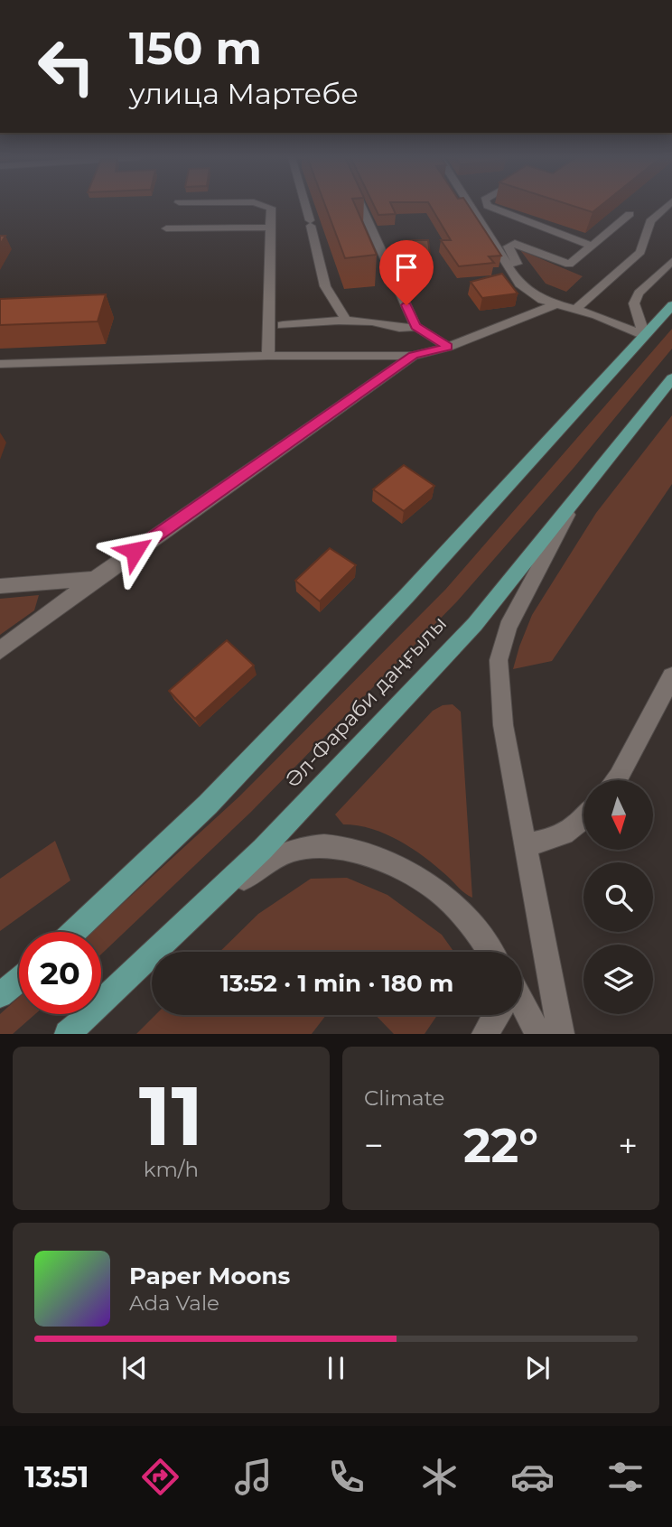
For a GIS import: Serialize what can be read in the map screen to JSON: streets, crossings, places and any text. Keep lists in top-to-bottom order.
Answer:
{
  "streets": {
    "main road": ["Әл-Фараби даңғылы"]
  },
  "north": "bottom",
  "page": {
    "turn": ["150 m", "улица Мартебе"],
    "limit": "20",
    "trip": "13:52 · 1 min · 180 m",
    "tile": [
      ["11", "km/h"],
      "Climate"
    ],
    "heat": ["−", "22°", "+"],
    "song": ["Paper Moons", "Ada Vale"],
    "tabs": "13:51"
  }
}
